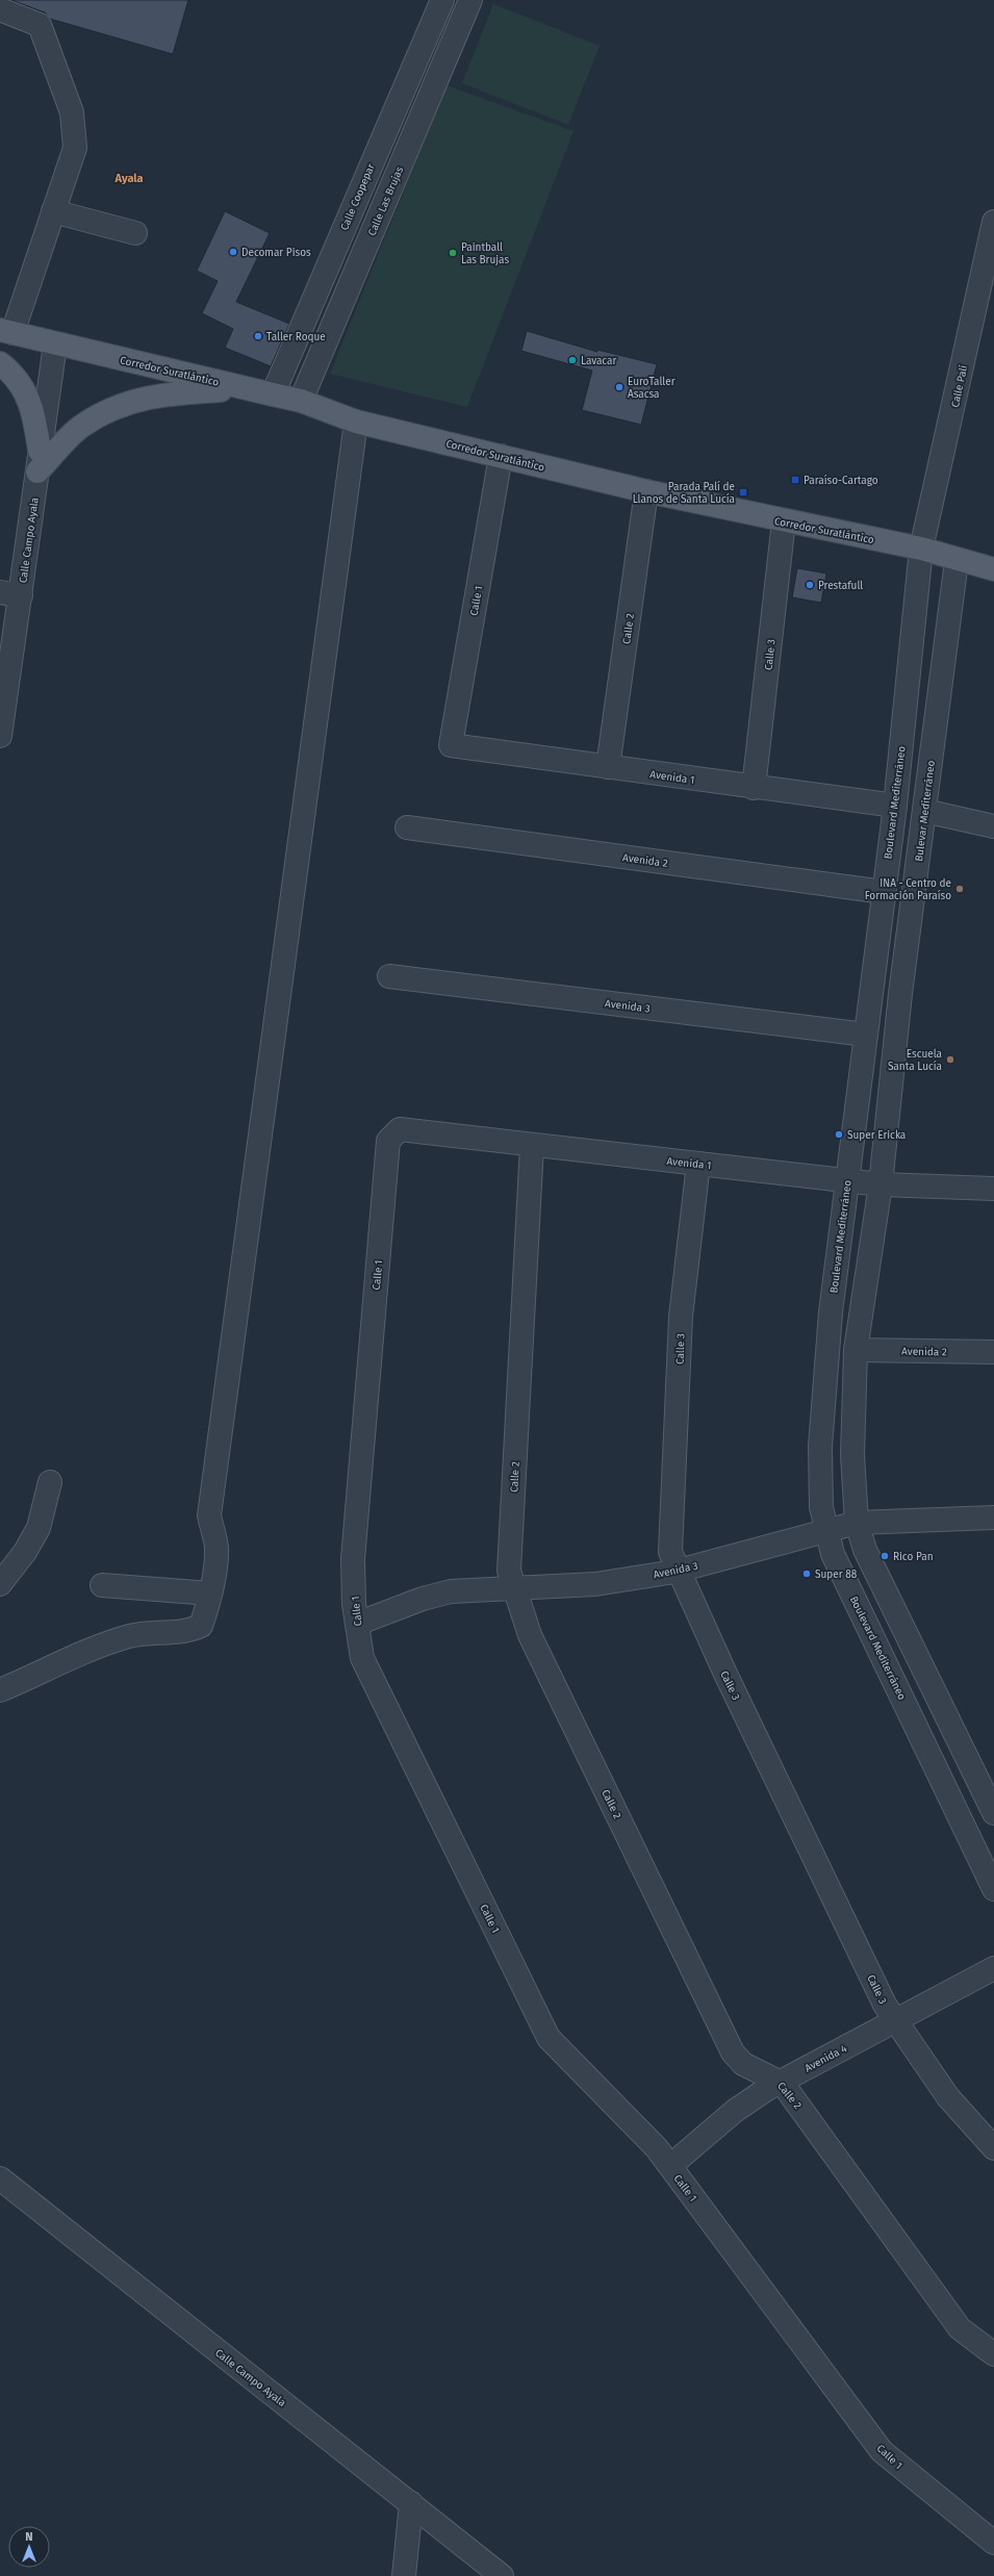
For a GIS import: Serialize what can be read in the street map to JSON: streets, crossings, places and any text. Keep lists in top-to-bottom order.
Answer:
{
  "streets": {
    "main road": ["Corredor Suratlántico"],
    "street": [
      "Calle Coopepar",
      "Calle Las Brujas",
      "Calle Palí",
      "Calle Campo Ayala",
      "Calle 1",
      "Calle 2",
      "Calle 3",
      "Avenida 1",
      "Boulevard Mediterráneo",
      "Bulevar Mediterráneo",
      "Avenida 2",
      "Avenida 3",
      "Avenida 4"
    ]
  },
  "crossings": [
    ["Calle Coopepar", "Corredor Suratlántico"],
    ["Calle Las Brujas", "Corredor Suratlántico"],
    ["Corredor Suratlántico", "Calle Palí"],
    ["Corredor Suratlántico", "Calle Campo Ayala"],
    ["Corredor Suratlántico", "Calle 1"],
    ["Corredor Suratlántico", "Calle 2"],
    ["Corredor Suratlántico", "Calle 3"],
    ["Corredor Suratlántico", "Boulevard Mediterráneo"],
    ["Corredor Suratlántico", "Bulevar Mediterráneo"],
    ["Calle Palí", "Boulevard Mediterráneo"],
    ["Calle 1", "Avenida 1"],
    ["Calle 1", "Avenida 3"],
    ["Calle 1", "Avenida 4"],
    ["Calle 2", "Avenida 1"],
    ["Calle 2", "Avenida 3"],
    ["Calle 2", "Avenida 4"],
    ["Calle 3", "Avenida 1"],
    ["Calle 3", "Avenida 3"],
    ["Calle 3", "Avenida 4"],
    ["Avenida 1", "Boulevard Mediterráneo"],
    ["Avenida 1", "Bulevar Mediterráneo"],
    ["Boulevard Mediterráneo", "Avenida 2"],
    ["Boulevard Mediterráneo", "Avenida 3"]
  ],
  "districts": ["Ayala"],
  "places": {
    "other": [
      "Decomar Pisos",
      "Paintball Las Brujas",
      "Taller Roque",
      "Lavacar",
      "EuroTaller Asacsa",
      "Prestafull",
      "INA - Centro de Formación Paraíso",
      "Escuela Santa Lucía",
      "Super Ericka",
      "Rico Pan",
      "Super 88"
    ],
    "transit": ["Paraíso-Cartago", "Parada Palí de Llanos de Santa Lucía"]
  },
  "north": "top"
}
